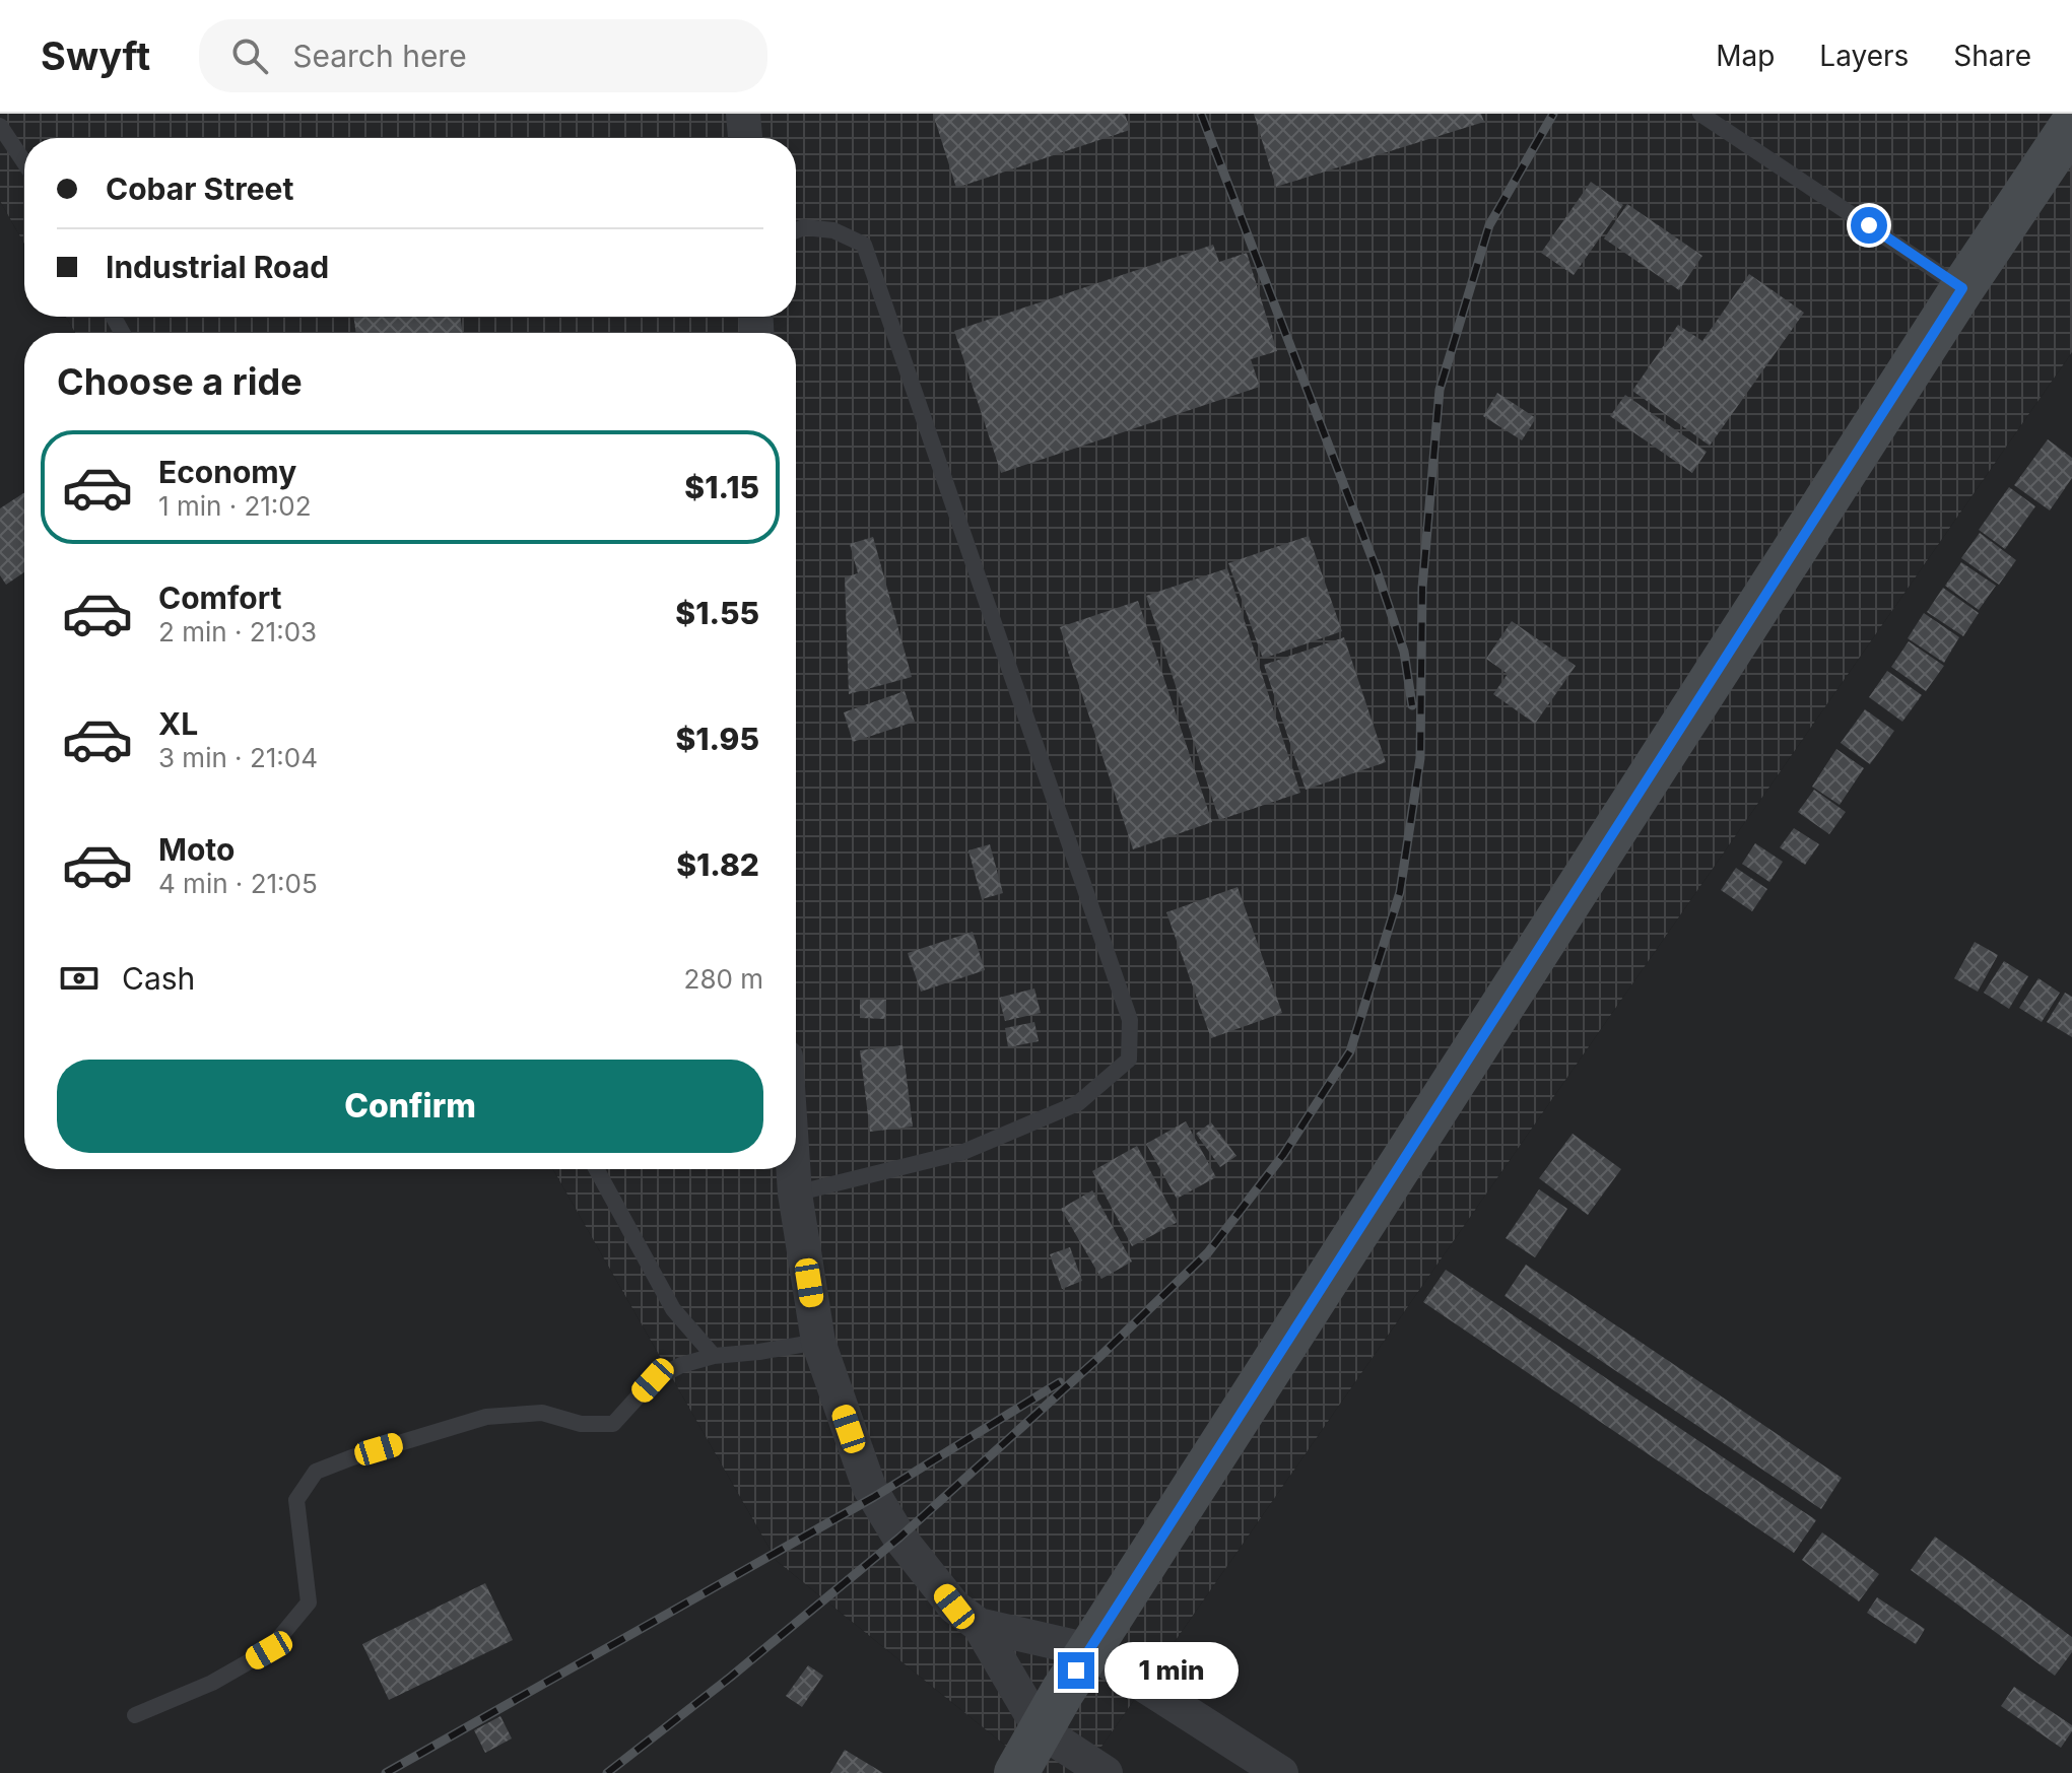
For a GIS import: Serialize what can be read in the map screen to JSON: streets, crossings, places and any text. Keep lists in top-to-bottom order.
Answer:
{
  "page": {
    "header": "Swyft",
    "search": "Search here",
    "nav": ["Map", "Layers", "Share"],
    "banner": ["Cobar Street", "Industrial Road"],
    "heading": "Choose a ride",
    "list": [
      {
        "name": "Economy",
        "note": "1 min · 21:02",
        "value": "$1.15"
      },
      {
        "name": "Comfort",
        "note": "2 min · 21:03",
        "value": "$1.55"
      },
      {
        "name": "XL",
        "note": "3 min · 21:04",
        "value": "$1.95"
      },
      {
        "name": "Moto",
        "note": "4 min · 21:05",
        "value": "$1.82"
      }
    ],
    "pay": ["Cash", "280 m"],
    "buttons": "Confirm",
    "bubble": "1 min"
  }
}
